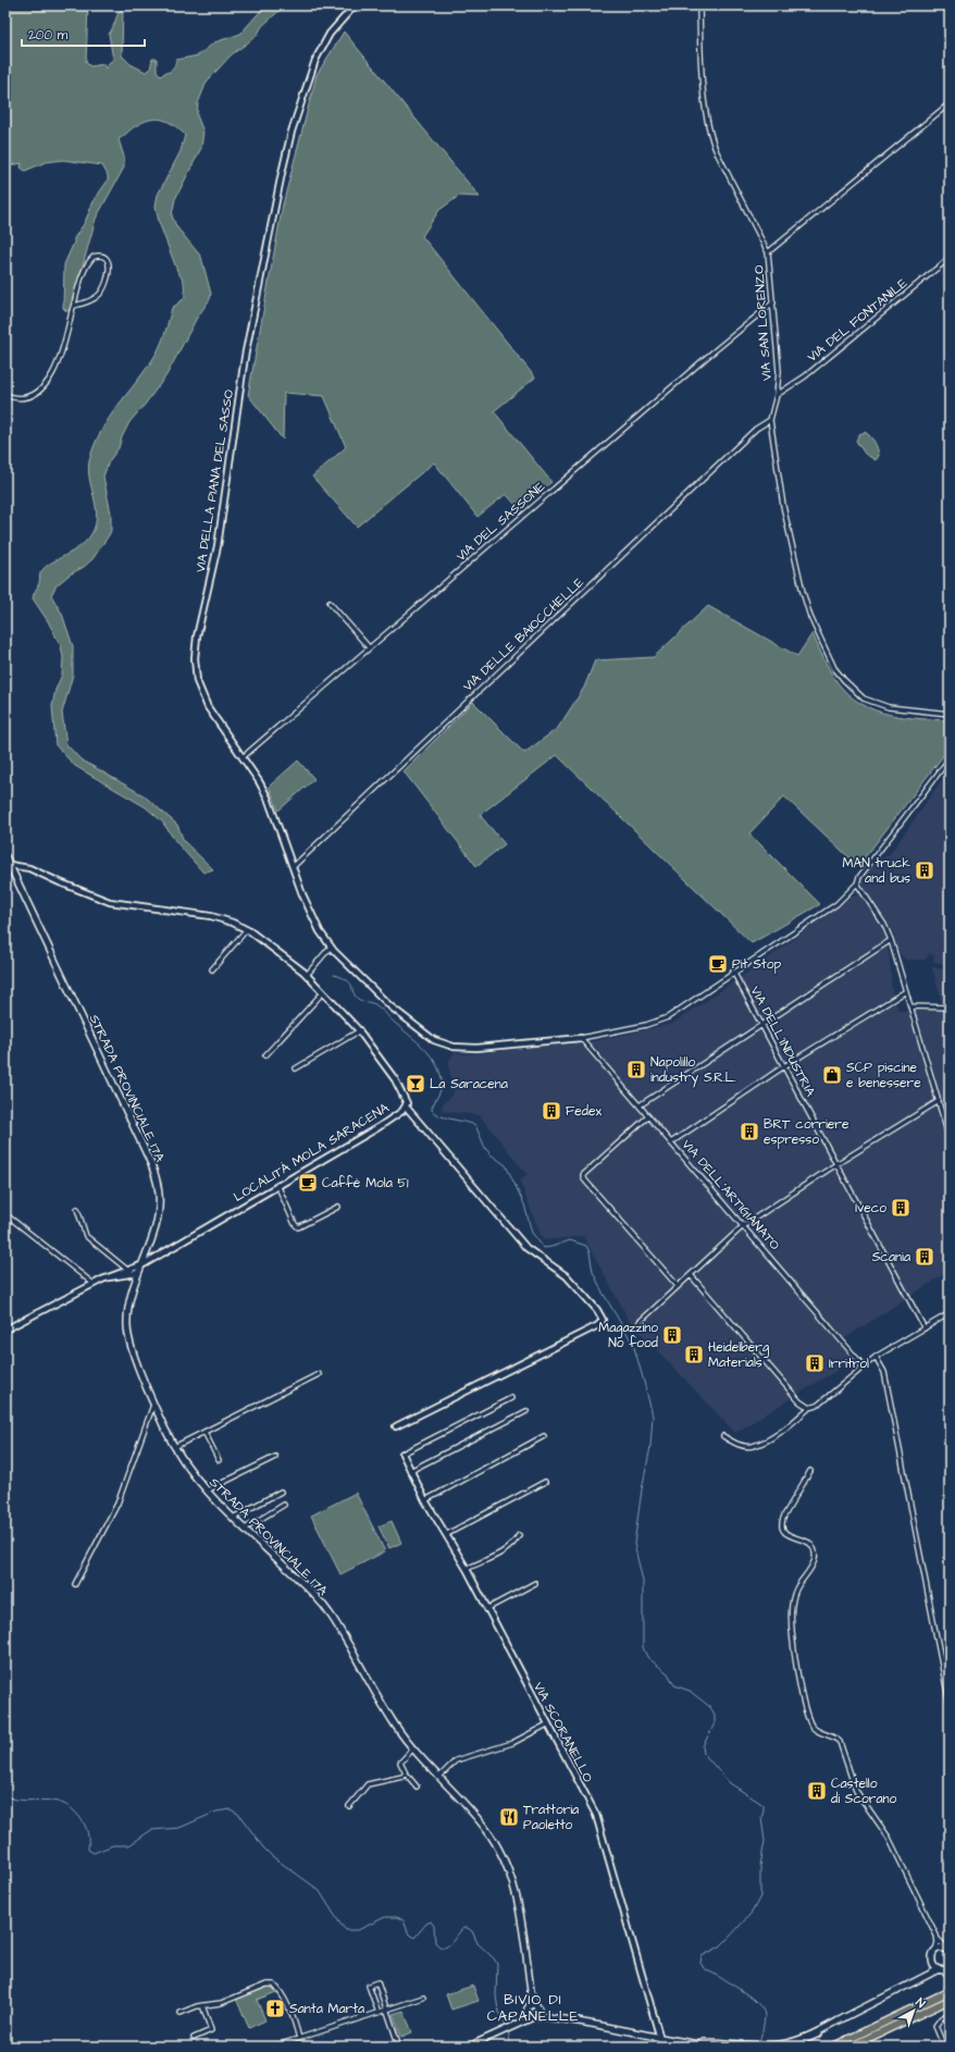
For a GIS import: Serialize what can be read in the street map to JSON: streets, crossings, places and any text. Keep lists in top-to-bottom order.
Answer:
{
  "streets": {
    "main road": ["STRADA PROVINCIALE 17A"],
    "street": [
      "VIA DEL FONTANILE",
      "VIA SAN LORENZO",
      "VIA DELLA PIANA DEL SASSO",
      "VIA DEL SASSONE",
      "VIA DELLE BAIOCCHELLE",
      "VIA DELL'INDUSTRIA",
      "LOCALITÀ MOLA SARACENA",
      "VIA DELL'ARTIGIANATO",
      "VIA SCORANELLO"
    ]
  },
  "crossings": [
    ["VIA DEL FONTANILE", "VIA SAN LORENZO"],
    ["VIA SAN LORENZO", "VIA DEL SASSONE"],
    ["VIA SAN LORENZO", "VIA DELLE BAIOCCHELLE"],
    ["VIA DELLA PIANA DEL SASSO", "VIA DEL SASSONE"],
    ["VIA DELLA PIANA DEL SASSO", "VIA DELLE BAIOCCHELLE"],
    ["VIA DELLA PIANA DEL SASSO", "VIA DELL'ARTIGIANATO"],
    ["STRADA PROVINCIALE 17A", "LOCALITÀ MOLA SARACENA"]
  ],
  "districts": ["BIVIO DI CAPANELLE"],
  "places": {
    "building": [
      "MAN truck and bus",
      "Napolillo industry S.R.L.",
      "Fedex",
      "BRT corriere espresso",
      "Iveco",
      "Scania",
      "Magazzino No food",
      "Heidelberg Materials",
      "Irritrol",
      "Castello di Scorano"
    ],
    "cafe": ["Pit Stop", "Caffè Mola 51"],
    "shop": ["SCP piscine e benessere"],
    "bar": ["La Saracena"],
    "restaurant": ["Trattoria Paoletto"],
    "church": ["Santa Marta"]
  },
  "scale_bar": "200 m",
  "north": "top right"
}
